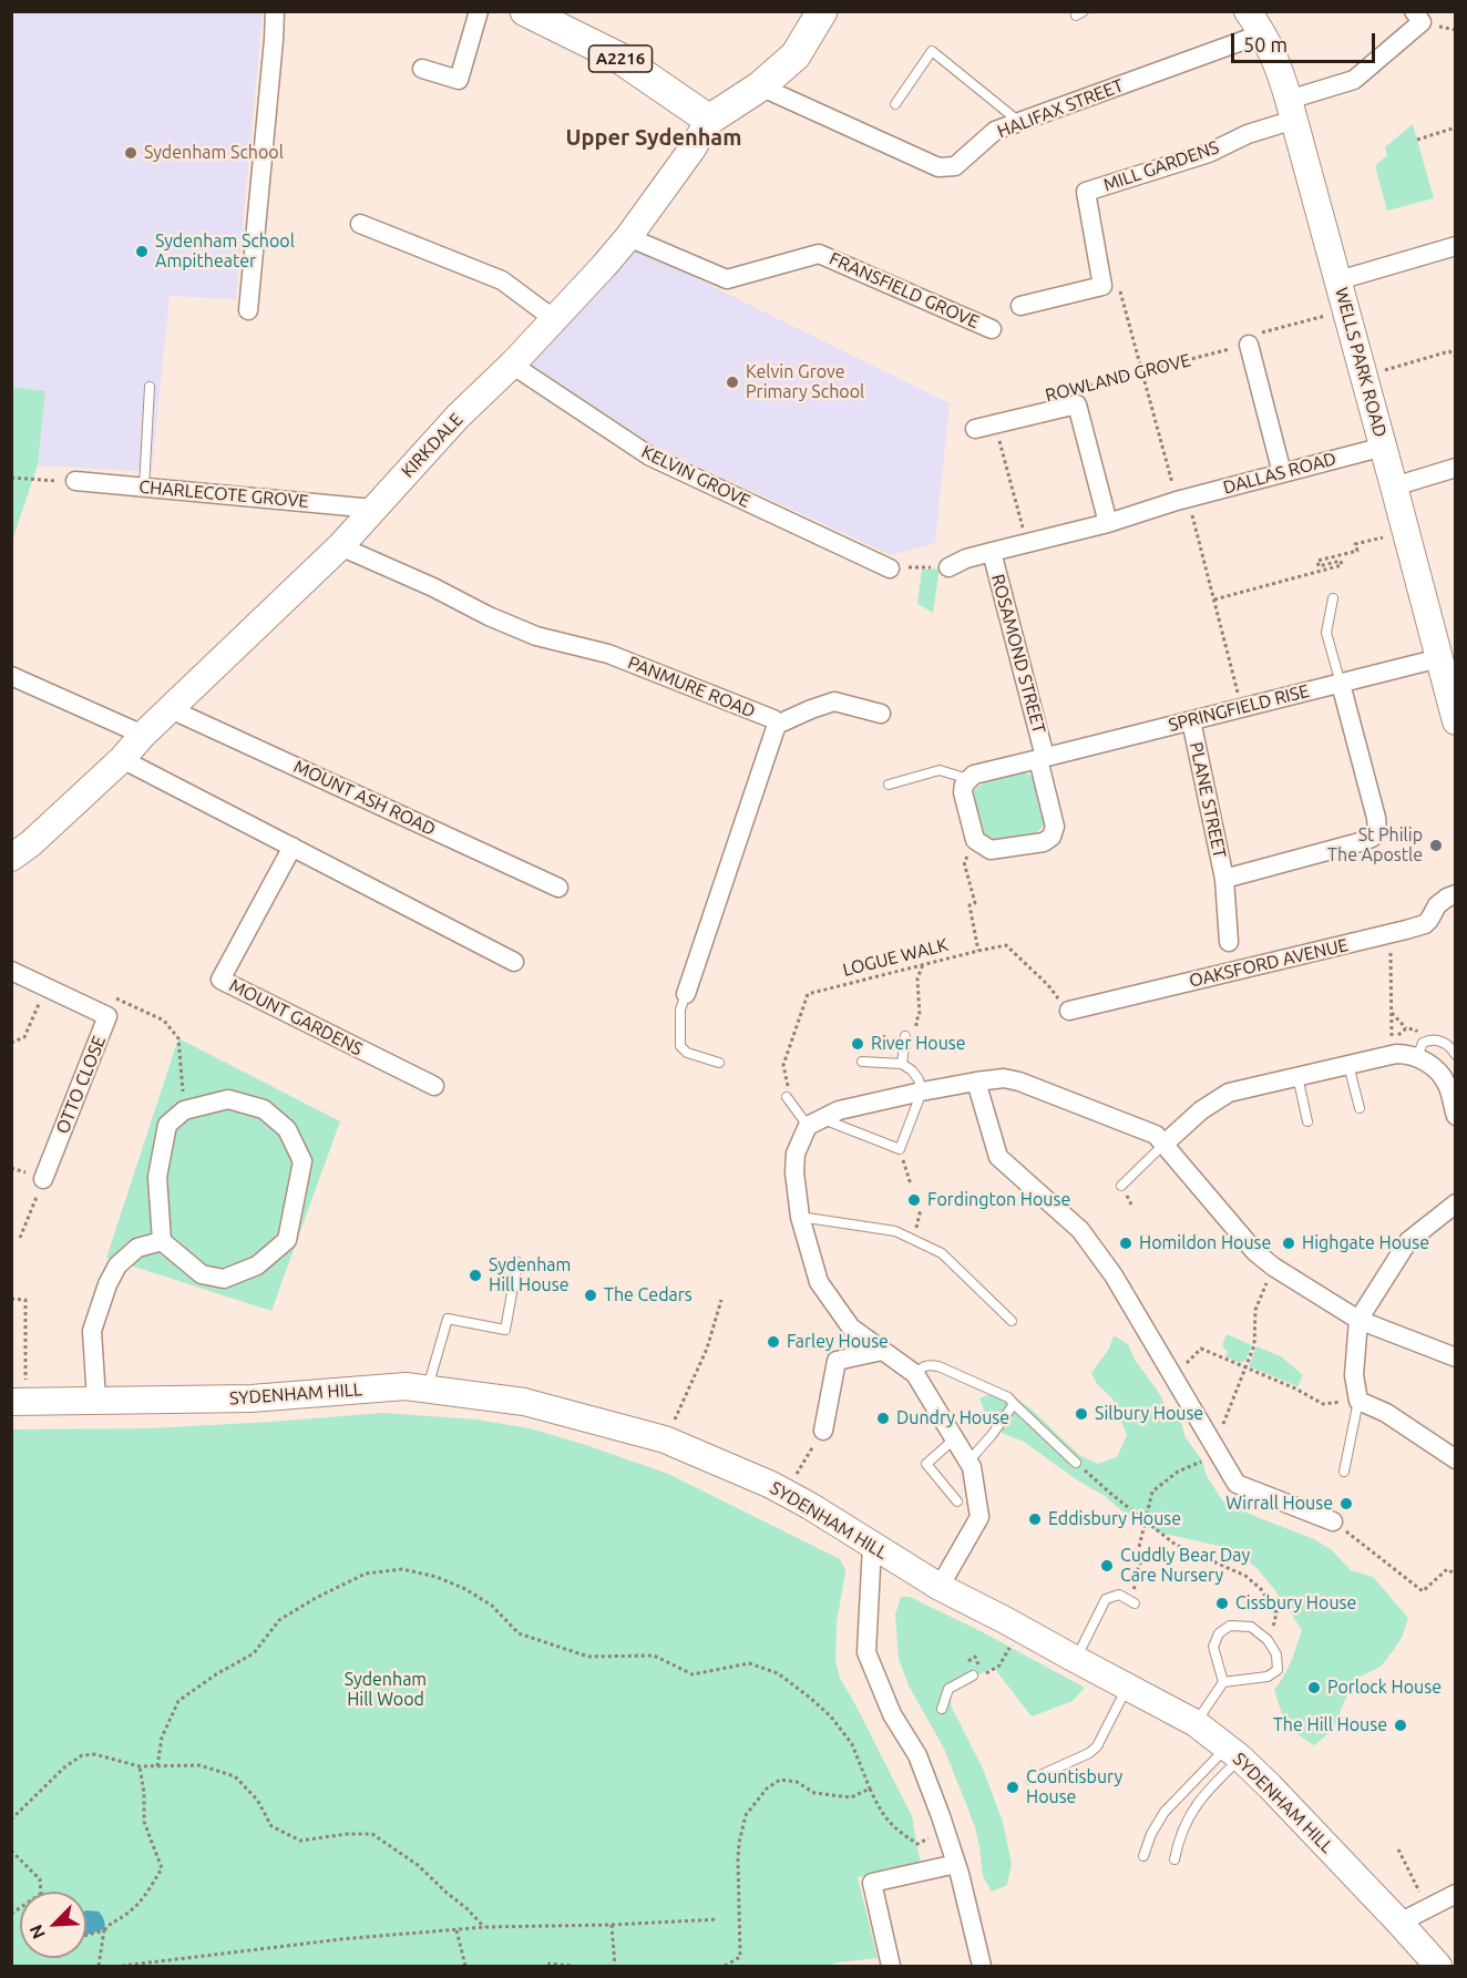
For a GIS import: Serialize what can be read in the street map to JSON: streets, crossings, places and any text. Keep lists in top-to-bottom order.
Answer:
{
  "streets": {
    "main road": ["A2216", "KIRKDALE"],
    "street": [
      "HALIFAX STREET",
      "MILL GARDENS",
      "FRANSFIELD GROVE",
      "WELLS PARK ROAD",
      "DALLAS ROAD",
      "KELVIN GROVE",
      "CHARLECOTE GROVE",
      "ROSAMOND STREET",
      "PANMURE ROAD",
      "SPRINGFIELD RISE",
      "MOUNT ASH ROAD",
      "PLANE STREET",
      "OAKSFORD AVENUE",
      "MOUNT GARDENS",
      "OTTO CLOSE",
      "SYDENHAM HILL"
    ],
    "path": ["ROWLAND GROVE", "LOGUE WALK"]
  },
  "crossings": [
    ["A2216", "KIRKDALE"],
    ["HALIFAX STREET", "WELLS PARK ROAD"],
    ["HALIFAX STREET", "KIRKDALE"],
    ["MILL GARDENS", "WELLS PARK ROAD"],
    ["FRANSFIELD GROVE", "KIRKDALE"],
    ["WELLS PARK ROAD", "ROWLAND GROVE"],
    ["WELLS PARK ROAD", "DALLAS ROAD"],
    ["WELLS PARK ROAD", "SPRINGFIELD RISE"],
    ["KIRKDALE", "KELVIN GROVE"],
    ["KIRKDALE", "CHARLECOTE GROVE"],
    ["KIRKDALE", "PANMURE ROAD"],
    ["KIRKDALE", "MOUNT ASH ROAD"],
    ["DALLAS ROAD", "ROSAMOND STREET"],
    ["ROSAMOND STREET", "SPRINGFIELD RISE"],
    ["SPRINGFIELD RISE", "PLANE STREET"],
    ["LOGUE WALK", "OAKSFORD AVENUE"]
  ],
  "districts": ["Upper Sydenham"],
  "parks": ["Sydenham Hill Wood"],
  "places": [
    "Sydenham School",
    "Sydenham School Ampitheater",
    "Kelvin Grove Primary School",
    "St Philip The Apostle",
    "River House",
    "Fordington House",
    "Homildon House",
    "Highgate House",
    "Sydenham Hill House",
    "The Cedars",
    "Farley House",
    "Silbury House",
    "Dundry House",
    "Wirrall House",
    "Eddisbury House",
    "Cuddly Bear Day Care Nursery",
    "Cissbury House",
    "Porlock House",
    "The Hill House",
    "Countisbury House"
  ],
  "scale_bar": "50 m",
  "north": "bottom left"
}
